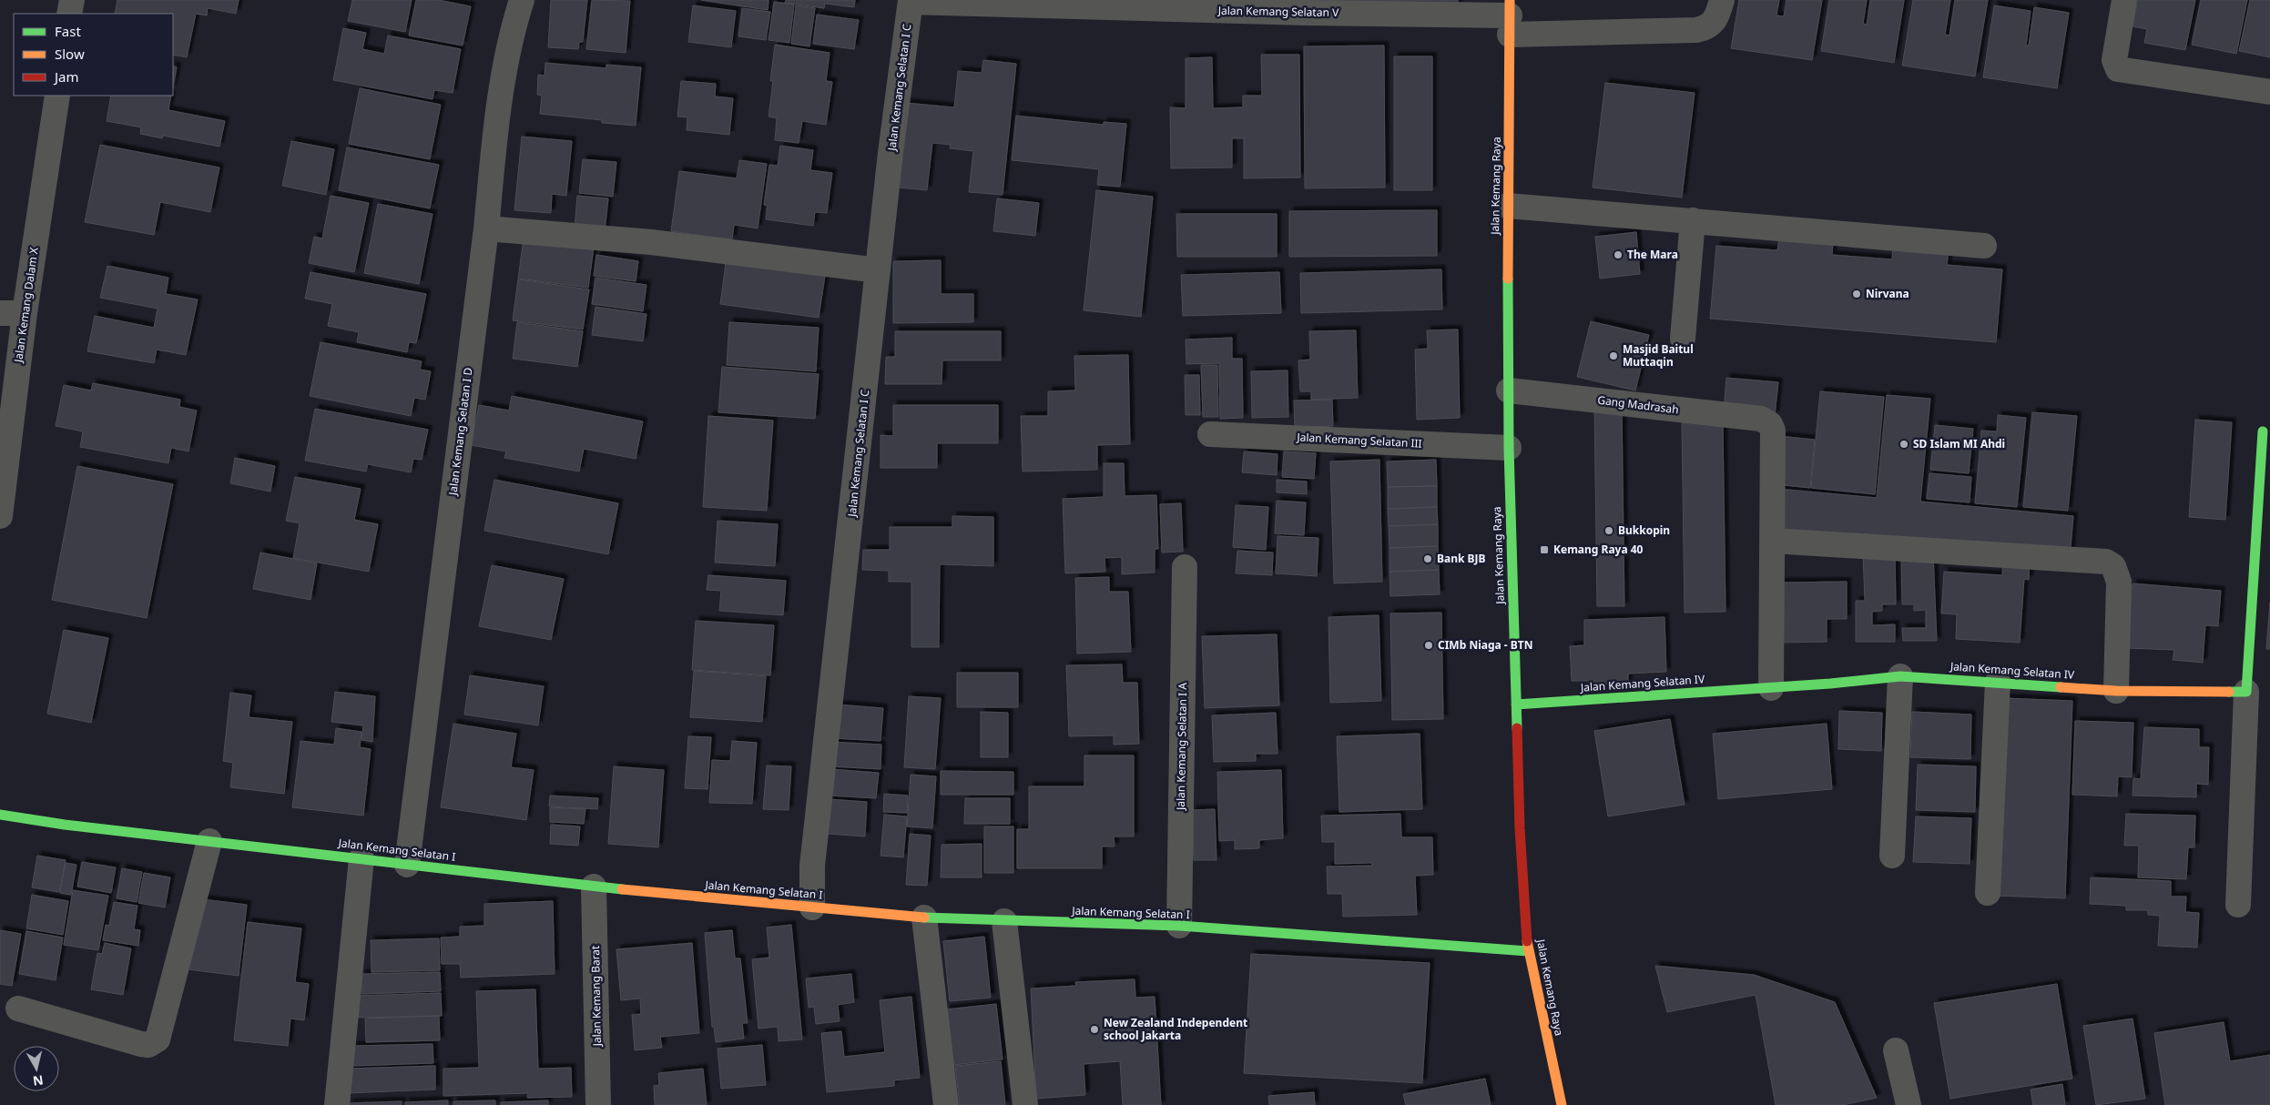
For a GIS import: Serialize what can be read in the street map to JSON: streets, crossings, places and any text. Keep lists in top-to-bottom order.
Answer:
{
  "streets": {
    "street": [
      "Jalan Kemang Selatan V",
      "Jalan Kemang Selatan I C",
      "Jalan Kemang Raya",
      "Jalan Kemang Dalam X",
      "Gang Madrasah",
      "Jalan Kemang Selatan I D",
      "Jalan Kemang Selatan III",
      "Jalan Kemang Selatan IV",
      "Jalan Kemang Selatan I A",
      "Jalan Kemang Selatan I",
      "Jalan Kemang Barat"
    ]
  },
  "crossings": [
    ["Jalan Kemang Selatan V", "Jalan Kemang Selatan I C"],
    ["Jalan Kemang Selatan V", "Jalan Kemang Raya"],
    ["Jalan Kemang Selatan I C", "Jalan Kemang Selatan I"],
    ["Jalan Kemang Raya", "Gang Madrasah"],
    ["Jalan Kemang Raya", "Jalan Kemang Selatan III"],
    ["Jalan Kemang Raya", "Jalan Kemang Selatan IV"],
    ["Jalan Kemang Raya", "Jalan Kemang Selatan I"],
    ["Jalan Kemang Selatan I D", "Jalan Kemang Selatan I"],
    ["Jalan Kemang Selatan I A", "Jalan Kemang Selatan I"],
    ["Jalan Kemang Selatan I", "Jalan Kemang Barat"]
  ],
  "places": {
    "other": [
      "The Mara",
      "Nirvana",
      "Masjid Baitul Muttaqin",
      "SD Islam MI Ahdi",
      "Bukkopin",
      "Bank BJB",
      "CIMb Niaga - BTN",
      "New Zealand Independent school Jakarta"
    ],
    "transit": ["Kemang Raya 40"]
  },
  "legend": ["Fast", "Slow", "Jam"],
  "north": "bottom"
}
